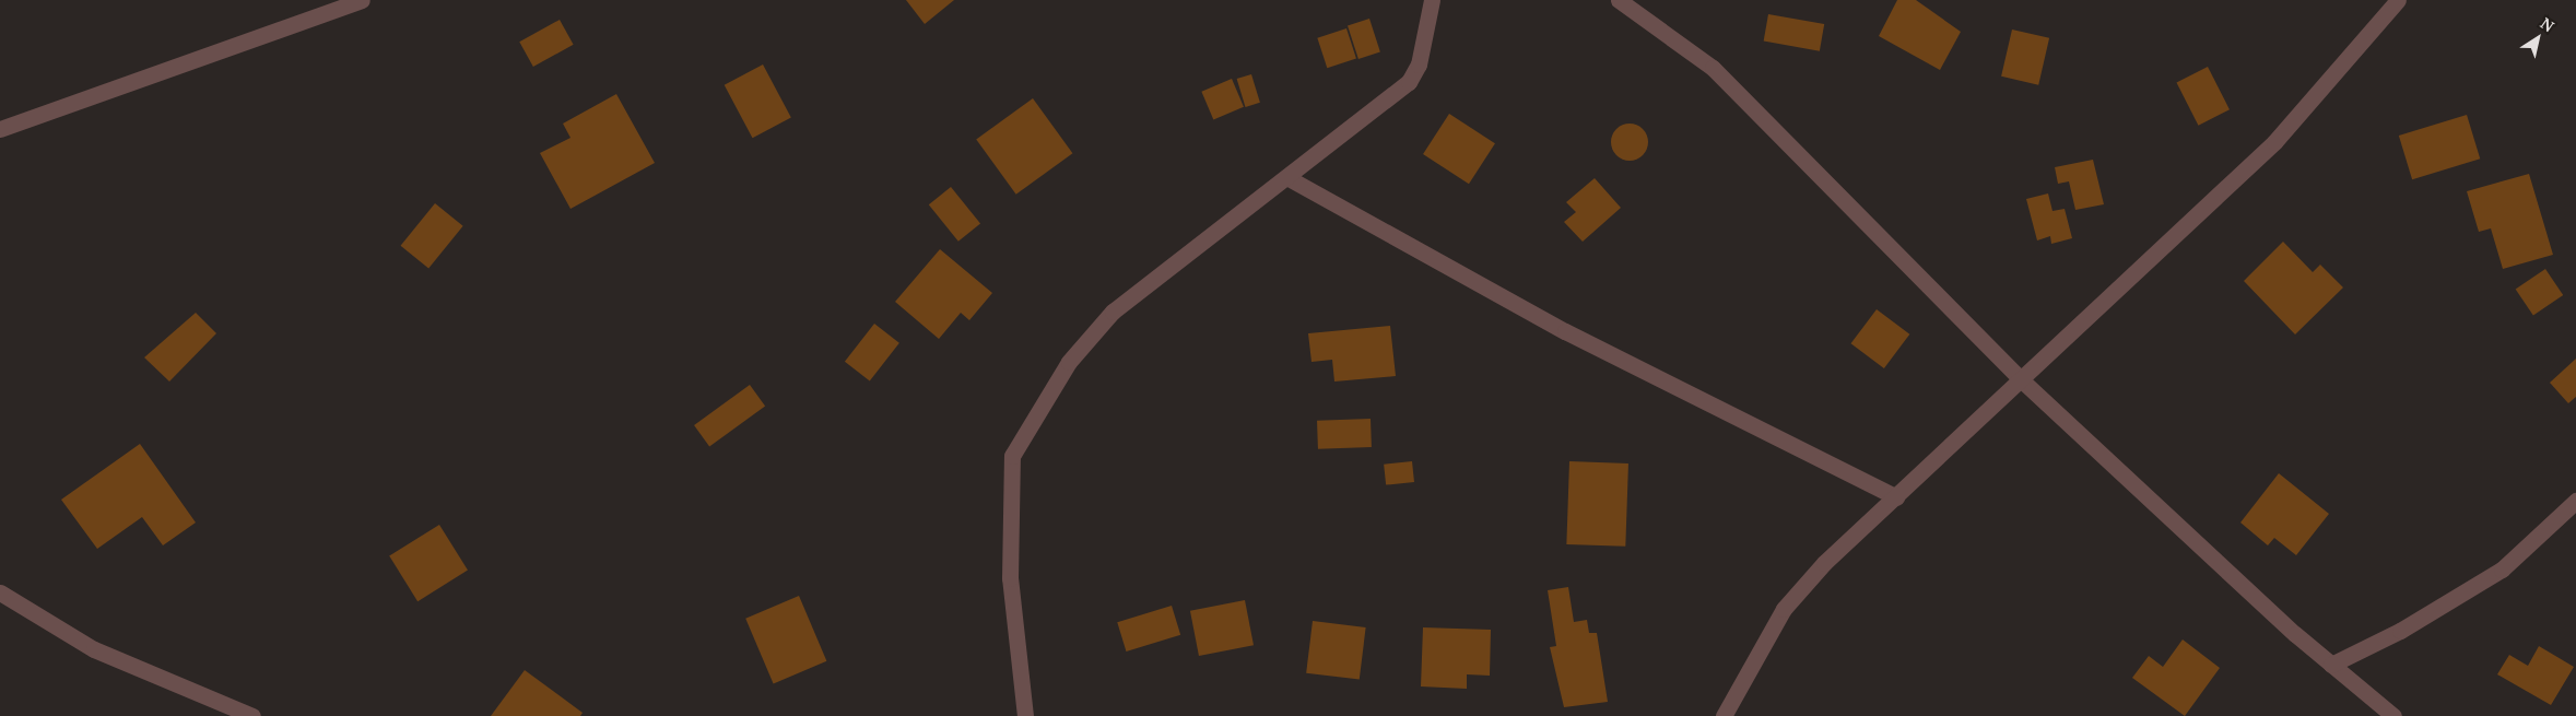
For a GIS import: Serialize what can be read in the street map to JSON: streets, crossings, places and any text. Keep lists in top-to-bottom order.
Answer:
{
  "north": "top right"
}
